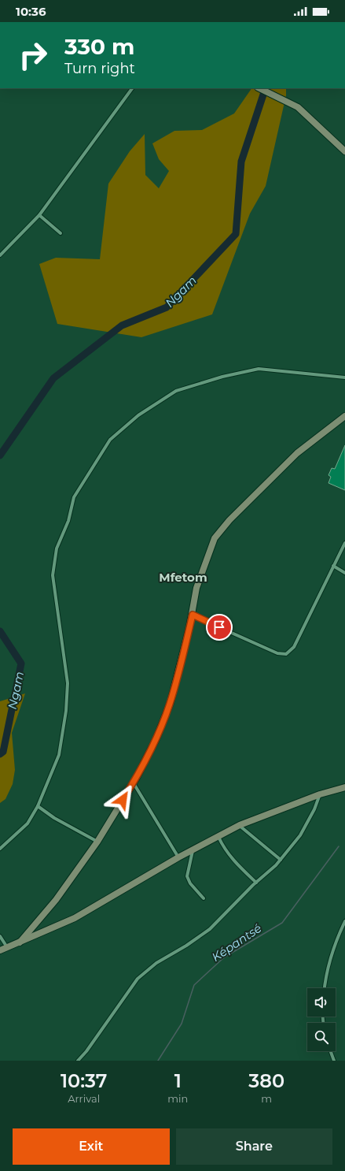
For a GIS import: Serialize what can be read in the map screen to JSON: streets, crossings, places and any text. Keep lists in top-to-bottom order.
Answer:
{
  "districts": ["Mfetom"],
  "water": ["Ngam", "Képantsé"],
  "page": {
    "status": "10:36",
    "turn": ["330 m", "Turn right"],
    "eta": [
      "10:37",
      "Arrival",
      "1",
      "min",
      "380",
      "m"
    ],
    "buttons": ["Exit", "Share"]
  }
}
